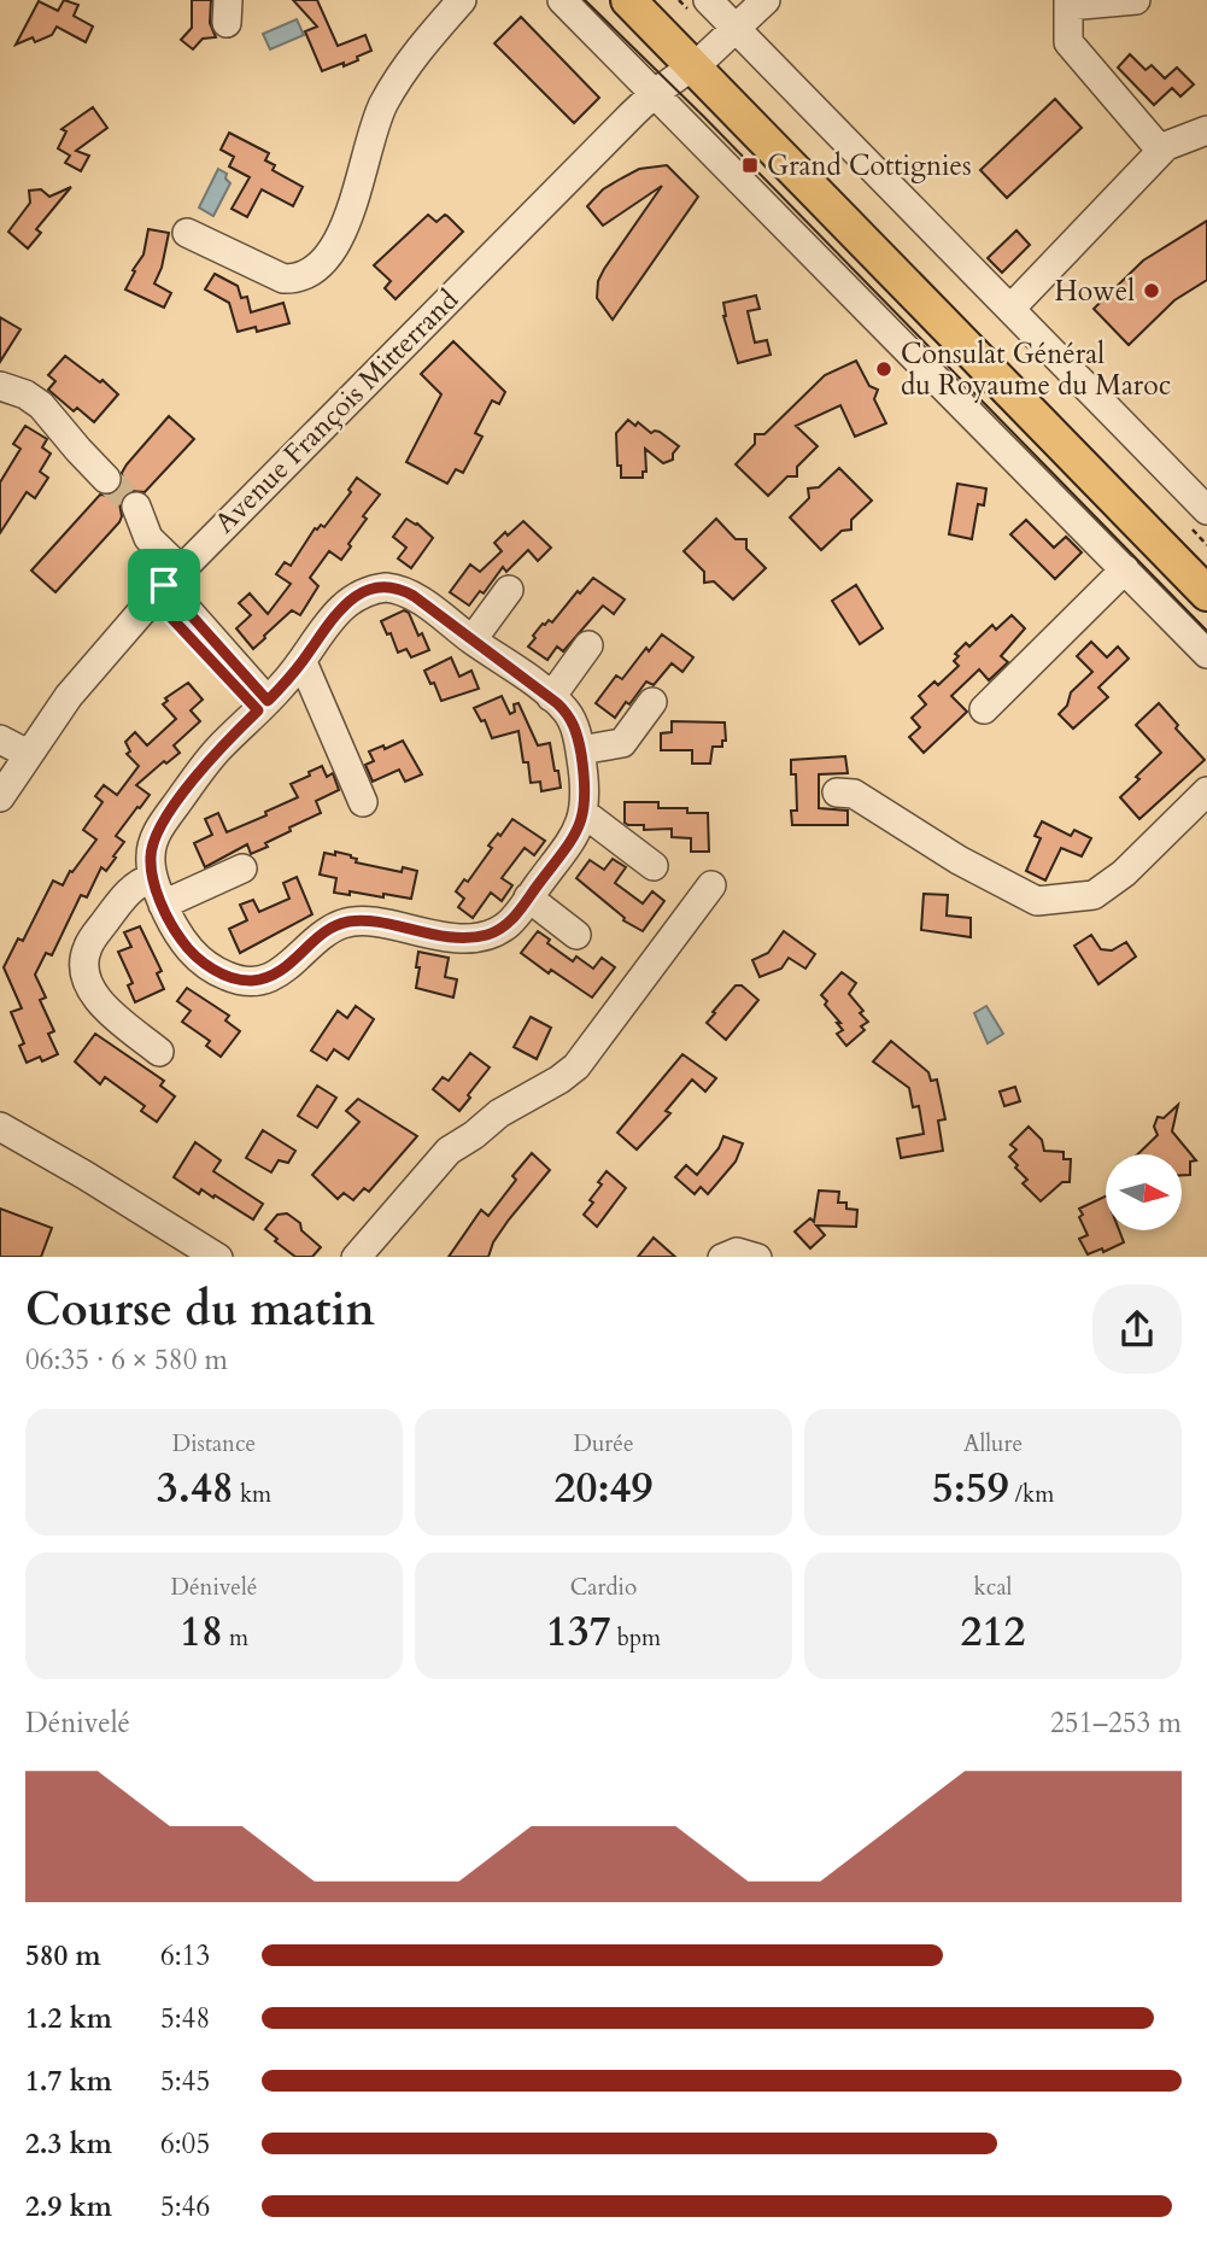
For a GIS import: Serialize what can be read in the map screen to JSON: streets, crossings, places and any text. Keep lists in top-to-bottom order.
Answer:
{
  "streets": {
    "street": ["Avenue François Mitterrand"]
  },
  "places": {
    "transit": ["Grand Cottignies"],
    "other": ["Howel", "Consulat Général du Royaume du Maroc"]
  },
  "north": "right",
  "page": {
    "heading": ["Course du matin", "06:35 · 6 × 580 m"],
    "stats": [
      ["Distance", "3.48 km"],
      ["Durée", "20:49"],
      ["Allure", "5:59 /km"],
      ["Dénivelé", "18 m"],
      ["Cardio", "137 bpm"],
      ["kcal", "212"]
    ],
    "chart": ["Dénivelé", "251–253 m"],
    "list": [
      {
        "name": "580 m",
        "note": "6:13"
      },
      {
        "name": "1.2 km",
        "note": "5:48"
      },
      {
        "name": "1.7 km",
        "note": "5:45"
      },
      {
        "name": "2.3 km",
        "note": "6:05"
      },
      {
        "name": "2.9 km",
        "note": "5:46"
      }
    ]
  }
}
